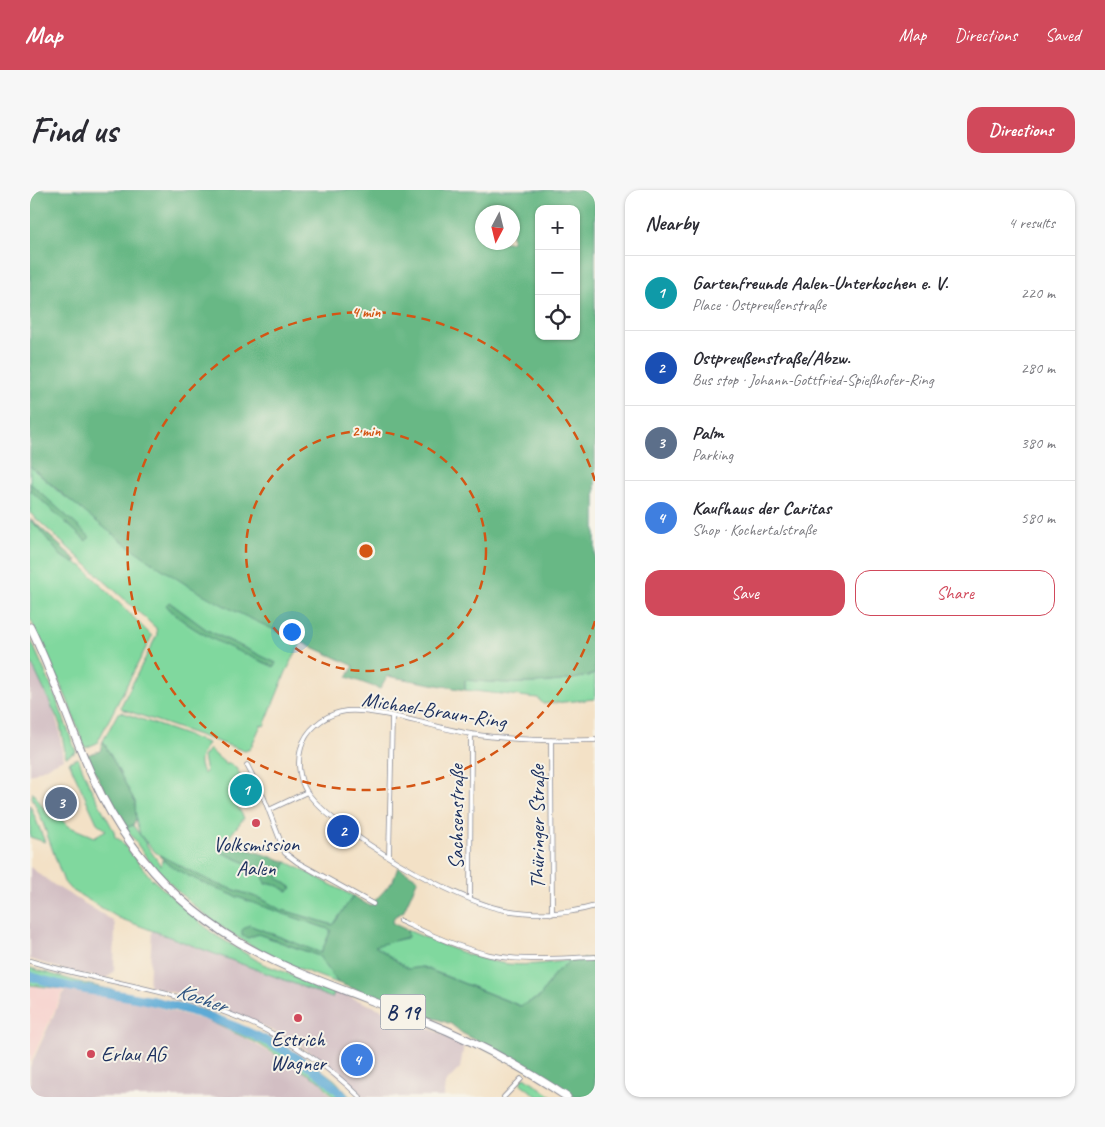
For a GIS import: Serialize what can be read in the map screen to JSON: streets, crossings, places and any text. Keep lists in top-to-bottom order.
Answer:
{
  "streets": {
    "highway": ["B 19"],
    "street": ["Michael-Braun-Ring", "Sachsenstraße", "Thüringer Straße"]
  },
  "crossings": [
    ["Michael-Braun-Ring", "Sachsenstraße"],
    ["Michael-Braun-Ring", "Thüringer Straße"]
  ],
  "water": ["Kocher"],
  "places": ["Volksmission Aalen", "Estrich Wagner", "Erlau AG"],
  "north": "bottom",
  "page": {
    "header": "Map",
    "nav": ["Map", "Directions", "Saved"],
    "buttons": [
      "Directions",
      ["Save", "Share"]
    ],
    "title": "Find us",
    "heading": ["Nearby", "4 results"],
    "map_buttons": ["+", "−"],
    "list": [
      {
        "mark": "1",
        "name": "Gartenfreunde Aalen-Unterkochen e. V.",
        "note": "Place · Ostpreußenstraße",
        "value": "220 m"
      },
      {
        "mark": "2",
        "name": "Ostpreußenstraße/Abzw.",
        "note": "Bus stop · Johann-Gottfried-Spießhofer-Ring",
        "value": "280 m"
      },
      {
        "mark": "3",
        "name": "Palm",
        "note": "Parking",
        "value": "380 m"
      },
      {
        "mark": "4",
        "name": "Kaufhaus der Caritas",
        "note": "Shop · Kochertalstraße",
        "value": "580 m"
      }
    ],
    "pins": [
      "1",
      "3",
      "2",
      "4"
    ]
  },
  "rings": ["4 min", "2 min"]
}
